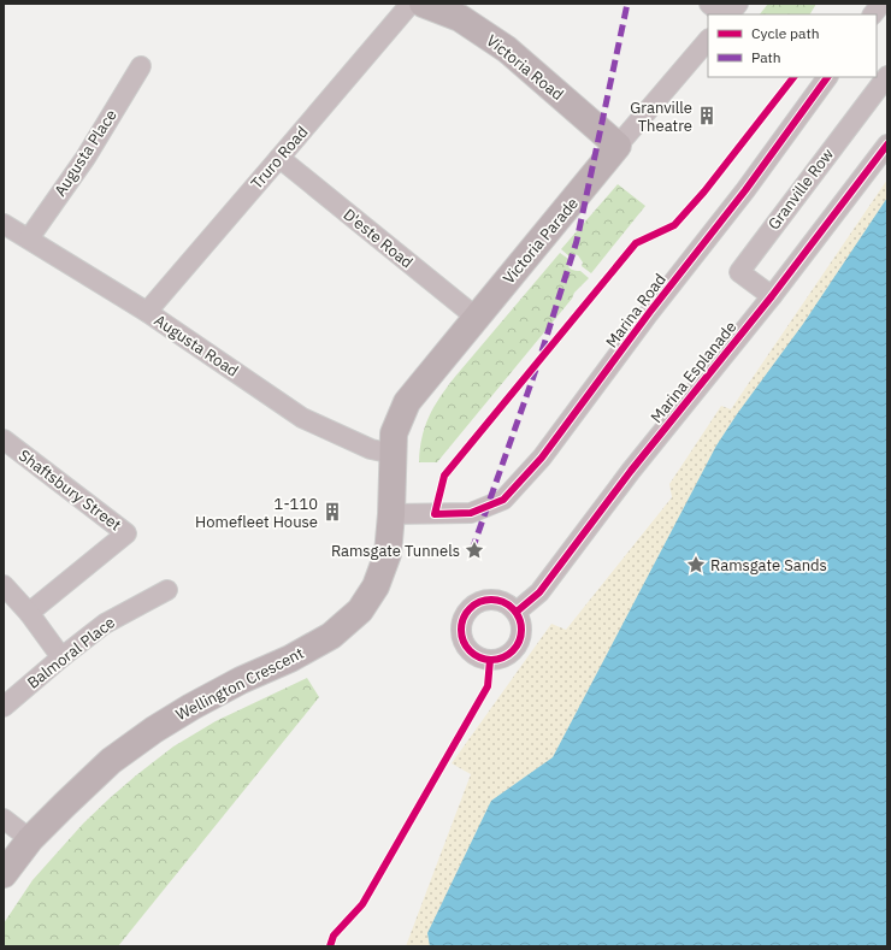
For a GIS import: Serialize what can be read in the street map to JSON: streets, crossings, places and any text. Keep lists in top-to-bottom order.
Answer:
{
  "streets": {
    "main road": ["Victoria Road", "Victoria Parade", "Wellington Crescent"],
    "street": [
      "Augusta Place",
      "Truro Road",
      "Granville Row",
      "D'este Road",
      "Marina Road",
      "Augusta Road",
      "Marina Esplanade",
      "Shaftsbury Street",
      "Balmoral Place"
    ]
  },
  "crossings": [
    ["Victoria Road", "Victoria Parade"],
    ["Augusta Place", "Augusta Road"],
    ["Truro Road", "D'este Road"],
    ["Truro Road", "Augusta Road"],
    ["Granville Row", "Marina Esplanade"],
    ["D'este Road", "Victoria Parade"],
    ["Victoria Parade", "Augusta Road"],
    ["Victoria Parade", "Wellington Crescent"],
    ["Marina Road", "Wellington Crescent"],
    ["Augusta Road", "Wellington Crescent"]
  ],
  "places": {
    "building": ["Granville Theatre", "1-110 Homefleet House"],
    "place": ["Ramsgate Tunnels", "Ramsgate Sands"]
  },
  "legend": ["Cycle path", "Path"]
}
